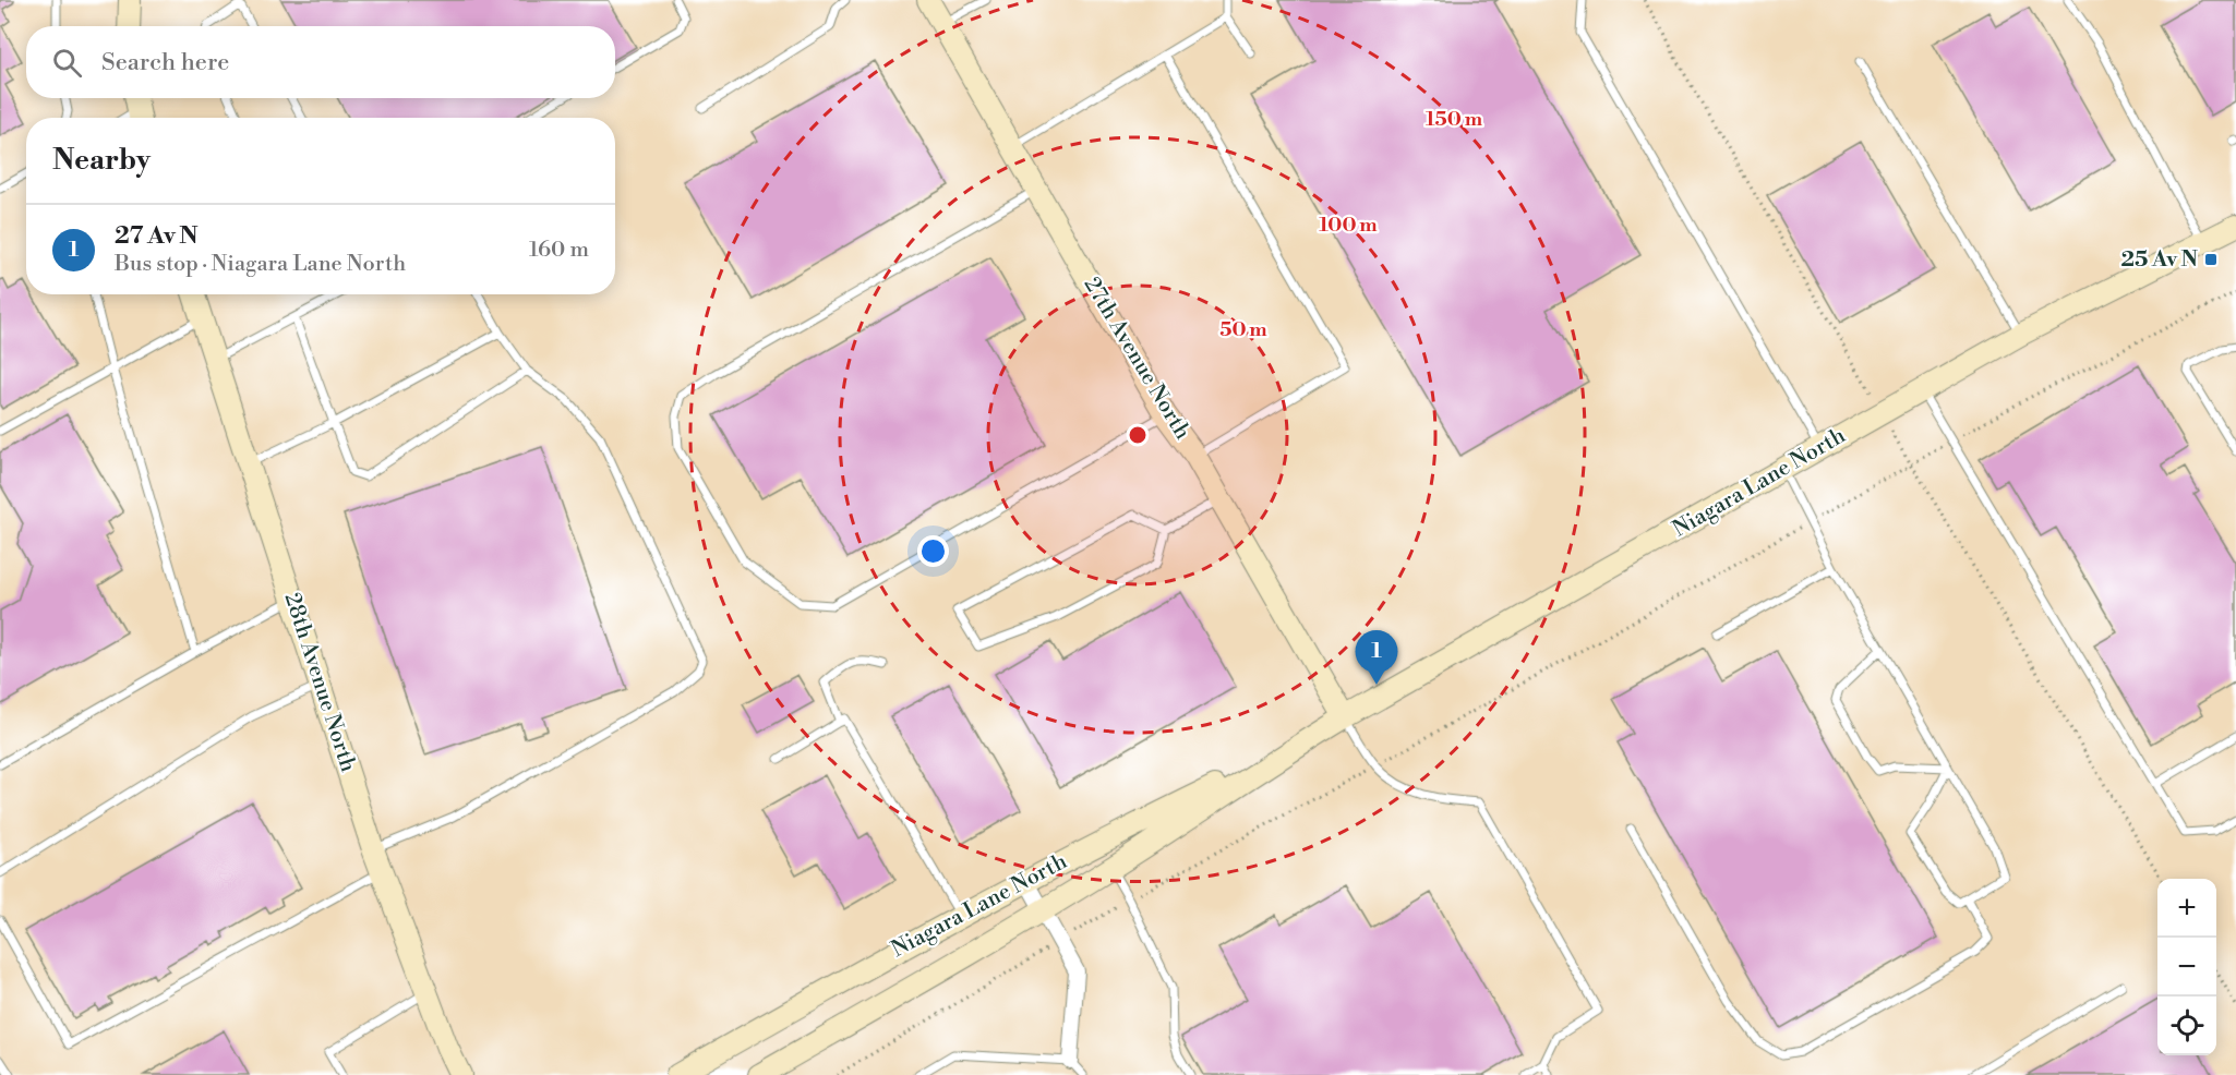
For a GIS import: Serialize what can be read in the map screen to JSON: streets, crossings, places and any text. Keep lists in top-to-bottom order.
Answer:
{
  "streets": {
    "street": ["27th Avenue North", "Niagara Lane North", "28th Avenue North"]
  },
  "crossings": [
    ["27th Avenue North", "Niagara Lane North"]
  ],
  "places": {
    "transit": ["25 Av N"]
  },
  "page": {
    "search": "Search here",
    "heading": "Nearby",
    "list": [
      {
        "mark": "1",
        "name": "27 Av N",
        "note": "Bus stop · Niagara Lane North",
        "value": "160 m"
      }
    ],
    "pins": "1",
    "map_buttons": ["+", "−"]
  },
  "rings": ["150 m", "100 m", "50 m"]
}
